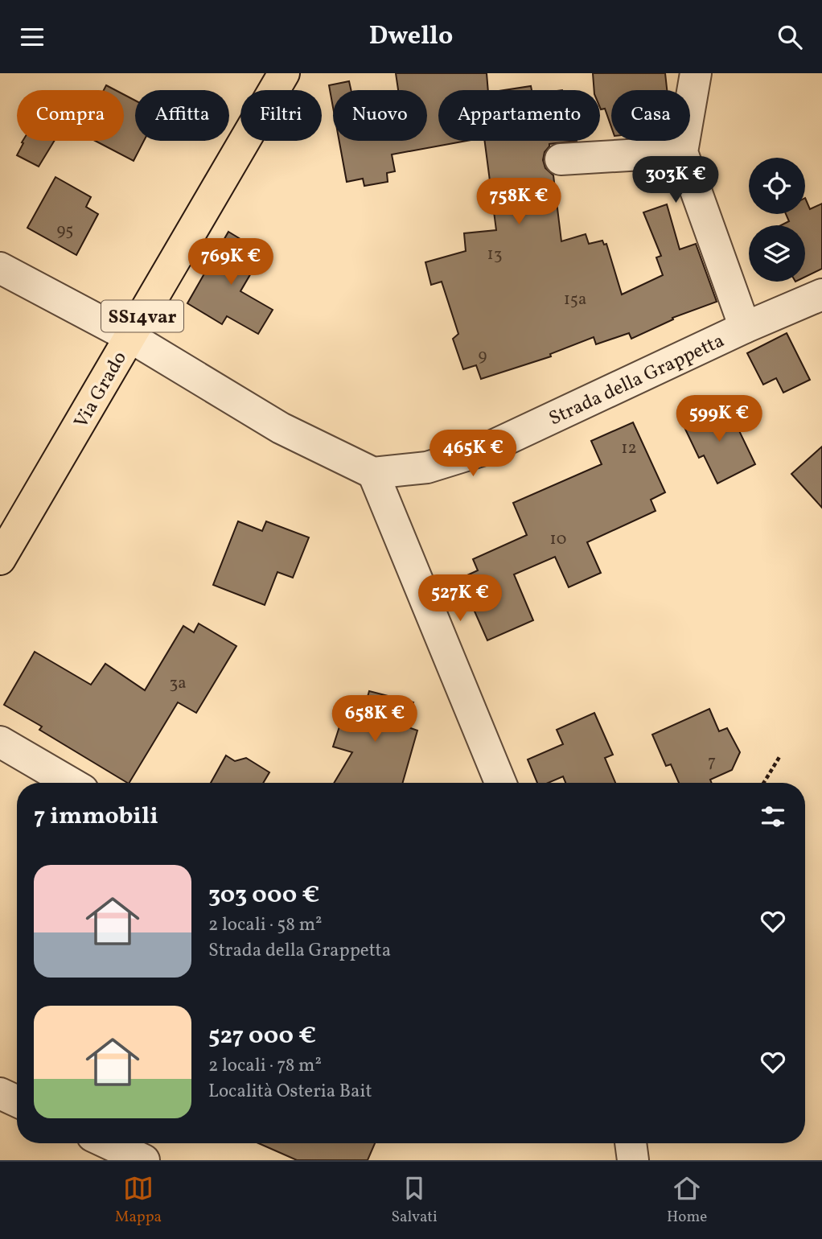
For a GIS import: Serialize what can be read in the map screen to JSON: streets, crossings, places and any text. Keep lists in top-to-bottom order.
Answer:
{
  "streets": {
    "main road": ["SS14var", "Via Grado"],
    "street": ["Strada della Grappetta"]
  },
  "house_numbers": [
    "95",
    "13",
    "15a",
    "9",
    "12",
    "10",
    "3a",
    "7"
  ],
  "page": {
    "header": "Dwello",
    "chip": [
      "Compra",
      "Affitta",
      "Filtri",
      "Nuovo",
      "Appartamento",
      "Casa"
    ],
    "price": [
      "303K €",
      "758K €",
      "769K €",
      "599K €",
      "465K €",
      "527K €",
      "658K €"
    ],
    "heading": "7 immobili",
    "list": [
      {
        "name": "303 000 €",
        "note": "2 locali · 58 m² · Strada della Grappetta"
      },
      {
        "name": "527 000 €",
        "note": "2 locali · 78 m² · Località Osteria Bait"
      }
    ],
    "tabs": ["Mappa", "Salvati", "Home"]
  }
}
